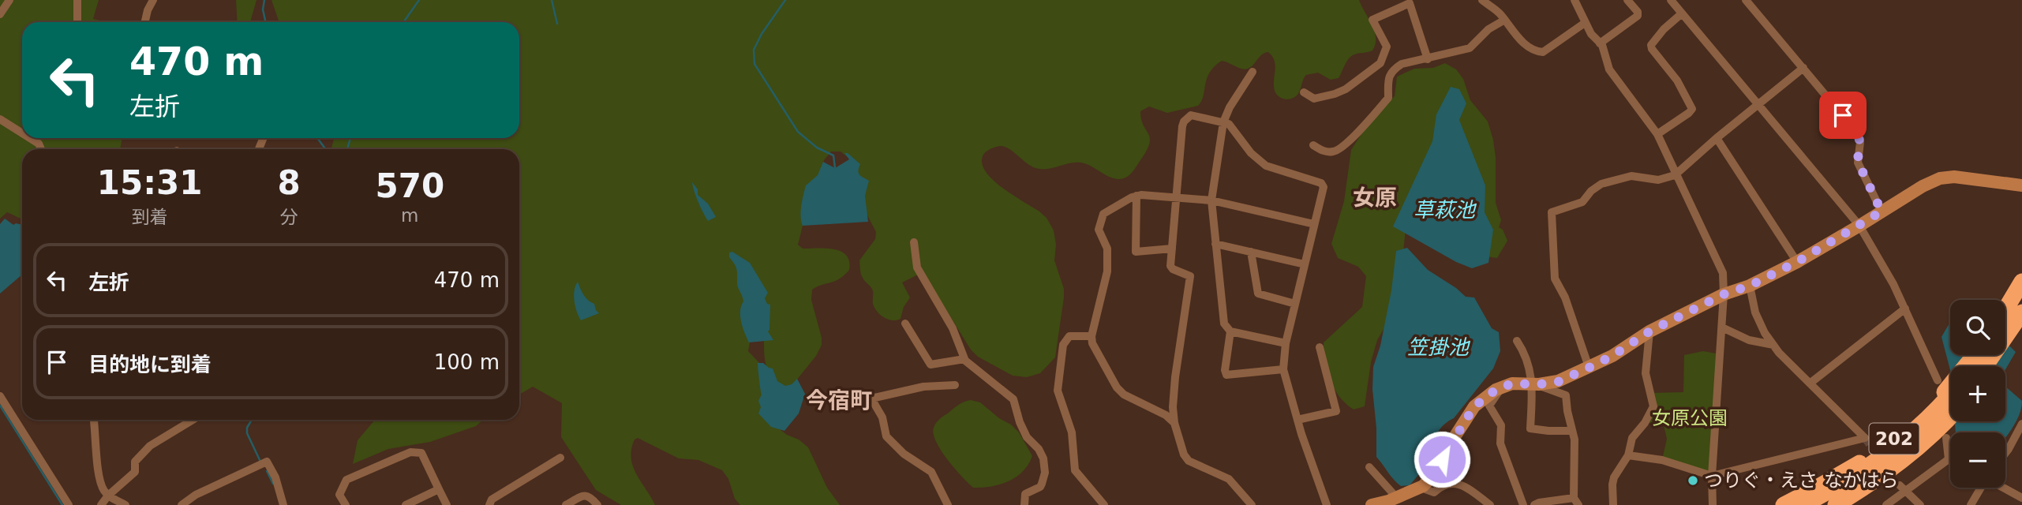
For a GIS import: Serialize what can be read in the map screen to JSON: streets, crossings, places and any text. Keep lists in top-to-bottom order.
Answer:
{
  "streets": {
    "highway": ["202"]
  },
  "districts": ["女原", "今宿町"],
  "water": ["草萩池", "笠掛池"],
  "parks": ["女原公園"],
  "places": ["つりぐ・えさ なかはら"],
  "page": {
    "turn": ["470 m", "左折"],
    "eta": [
      "15:31",
      "到着",
      "8",
      "分",
      "570",
      "m"
    ],
    "list": [
      {
        "name": "左折",
        "value": "470 m"
      },
      {
        "name": "目的地に到着",
        "value": "100 m"
      }
    ],
    "map_buttons": ["+", "−"]
  }
}
